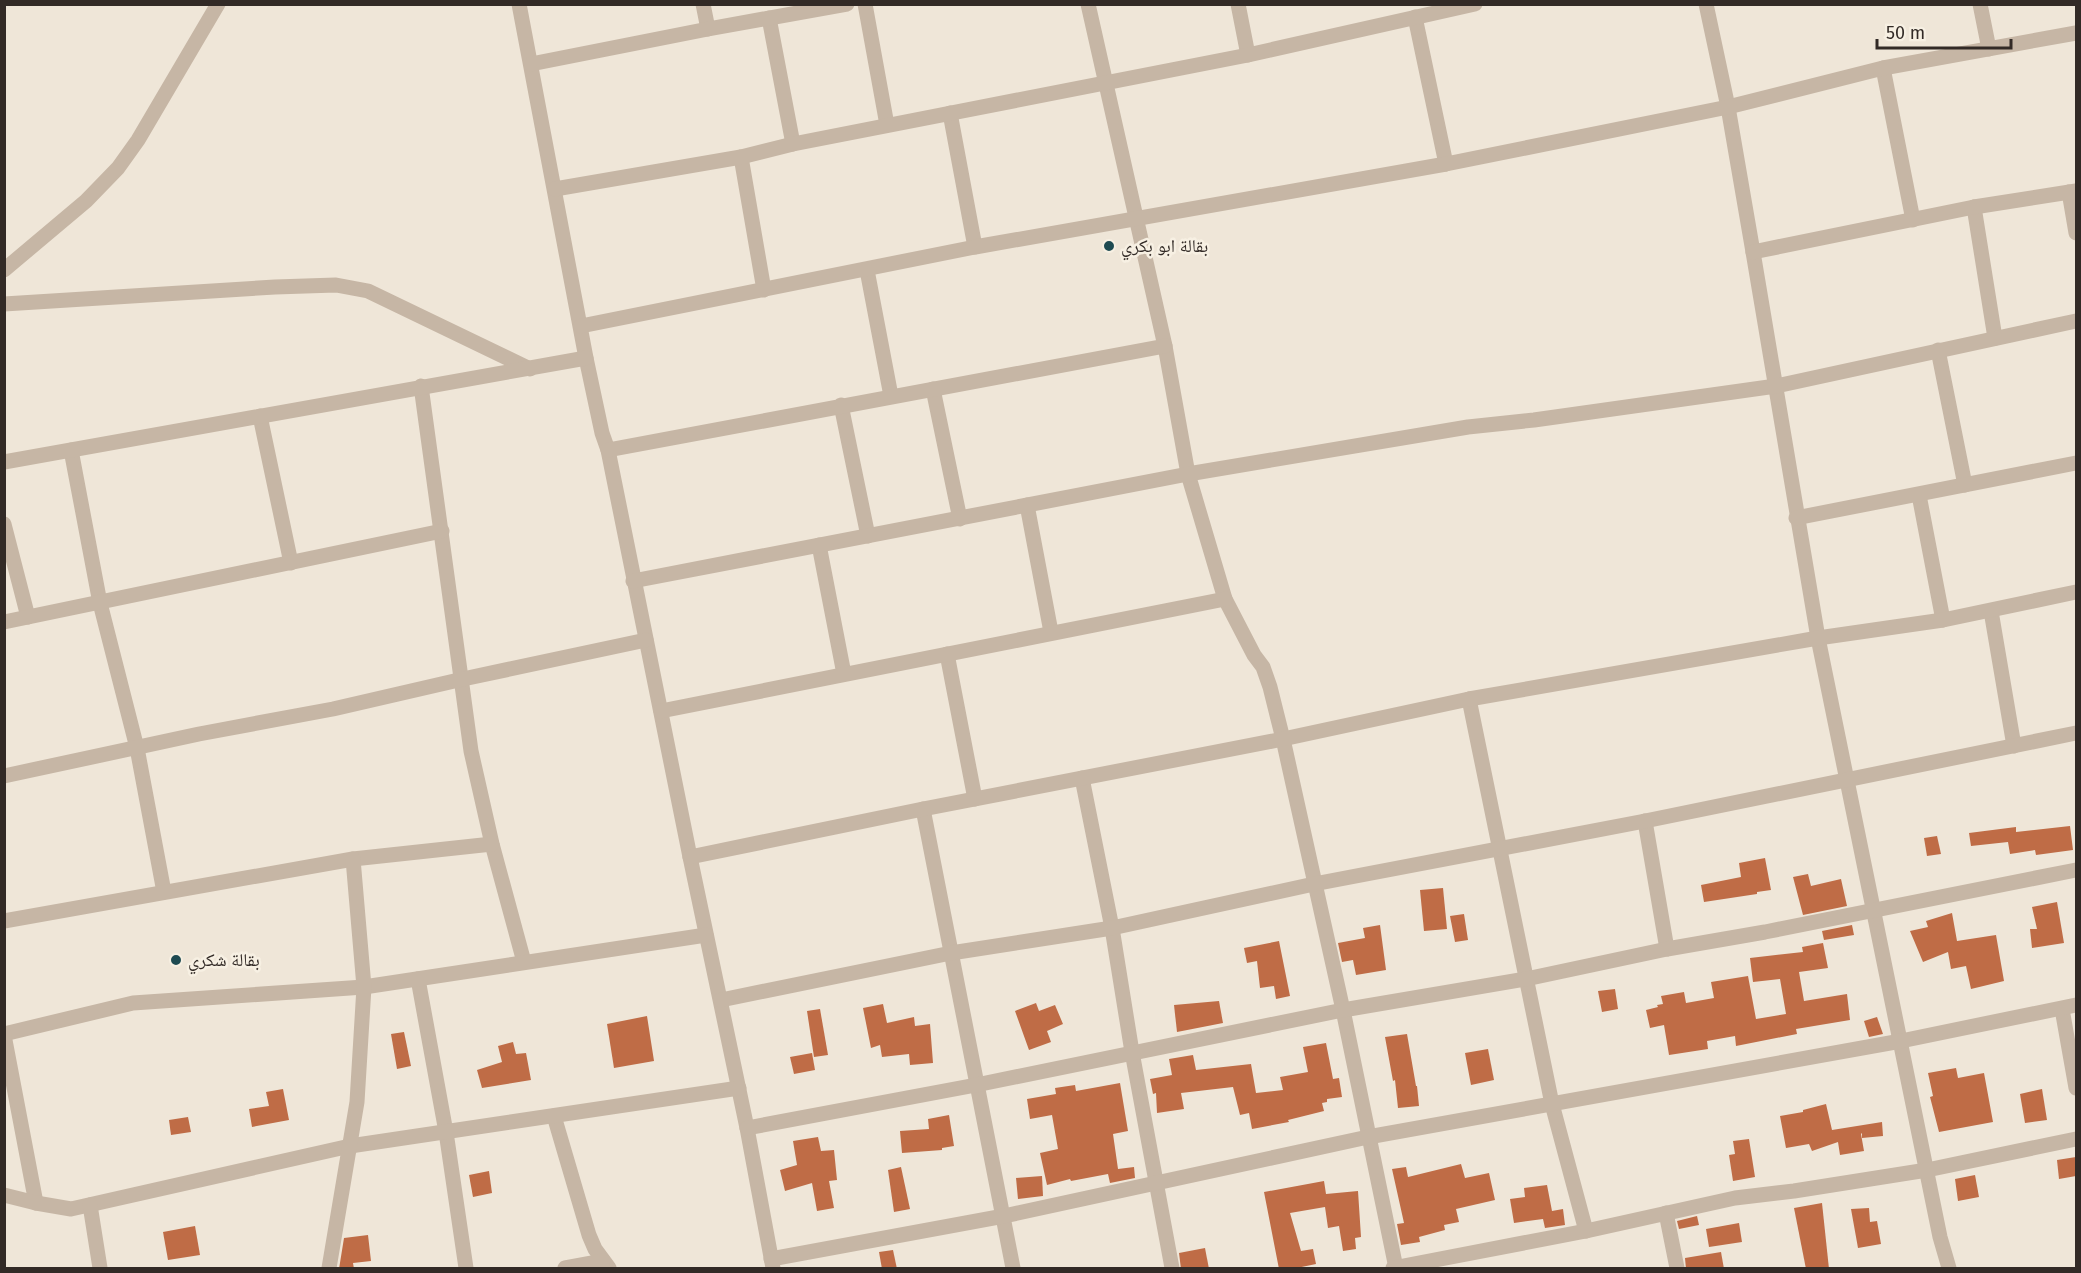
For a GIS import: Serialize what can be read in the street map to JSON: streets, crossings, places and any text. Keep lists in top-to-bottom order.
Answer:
{
  "places": ["بقالة ابو بكري", "بقالة شكري"],
  "scale_bar": "50 m"
}
